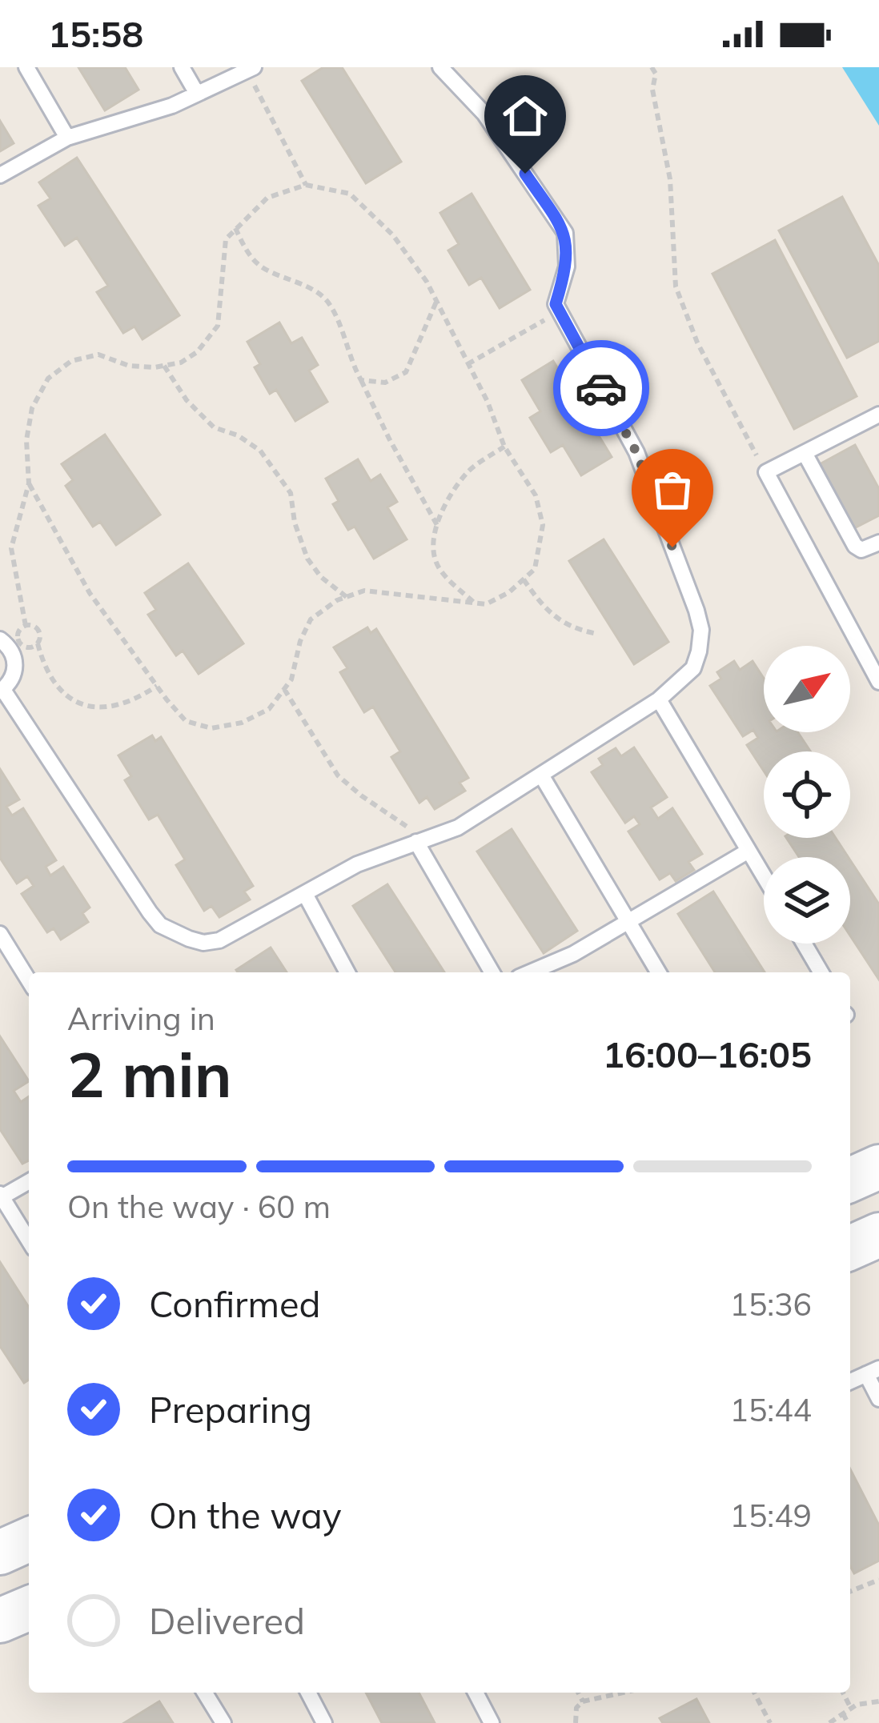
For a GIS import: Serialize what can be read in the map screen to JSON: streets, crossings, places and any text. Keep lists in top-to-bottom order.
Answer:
{
  "north": "top right",
  "page": {
    "status": "15:58",
    "heading": ["2 min", "Arriving in", "16:00–16:05"],
    "bar": "On the way · 60 m",
    "list": [
      ["Confirmed", "15:36"],
      ["Preparing", "15:44"],
      ["On the way", "15:49"],
      "Delivered"
    ]
  }
}
